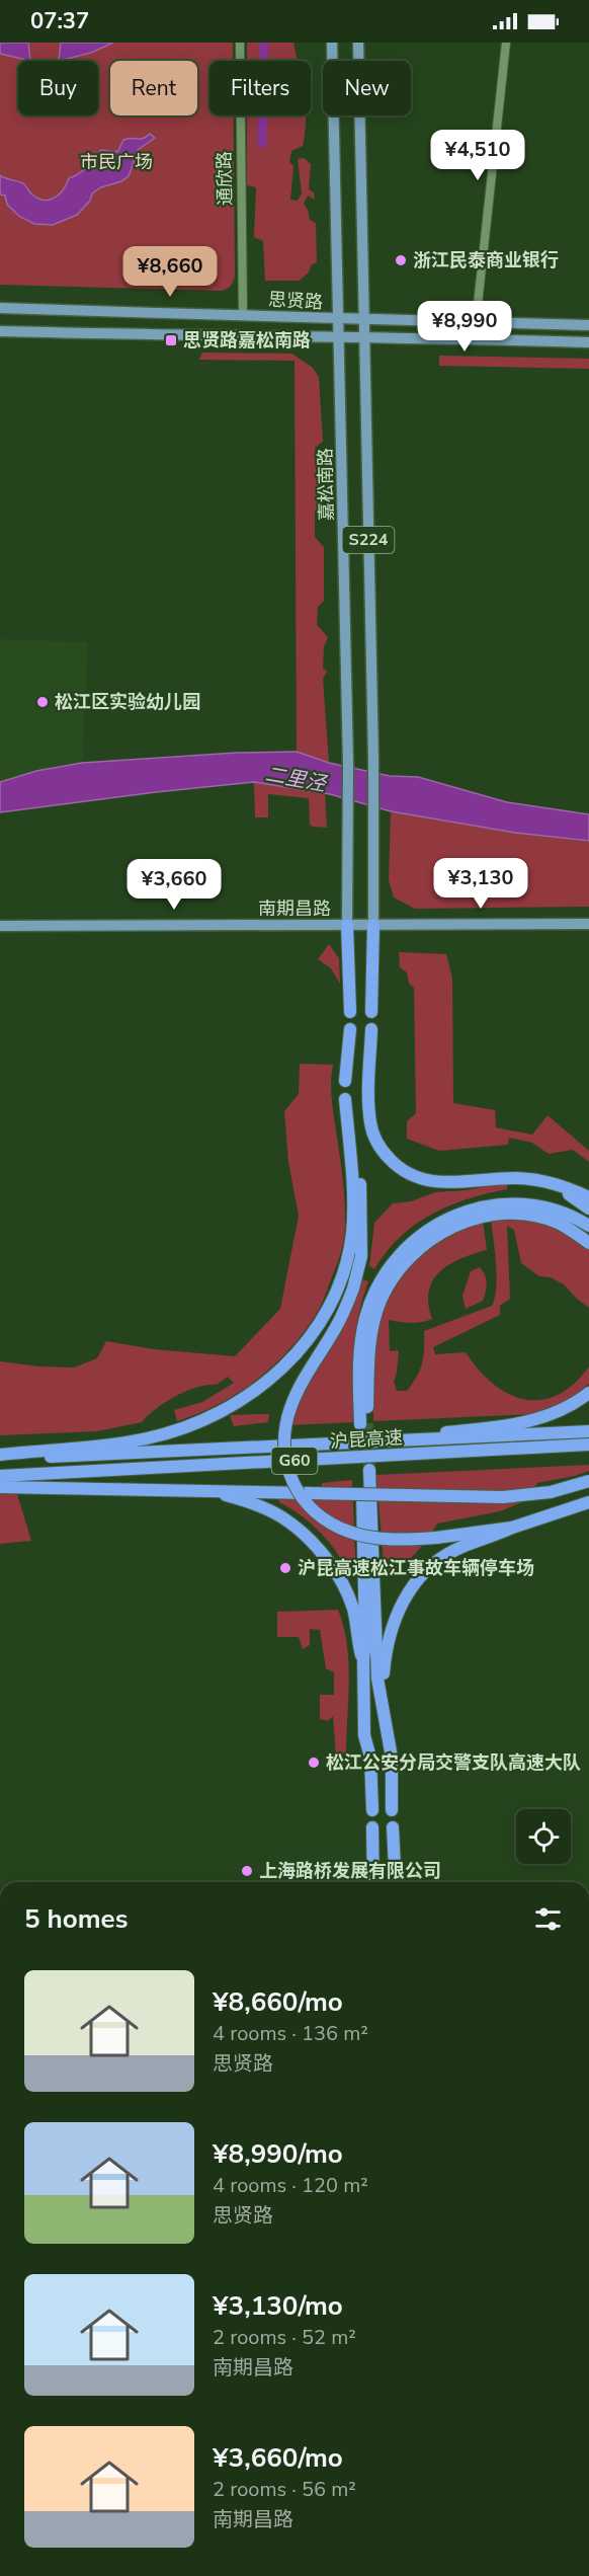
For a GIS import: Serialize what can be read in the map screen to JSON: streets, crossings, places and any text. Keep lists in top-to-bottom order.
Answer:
{
  "streets": {
    "highway": ["沪昆高速", "G60"],
    "main road": [
      "思贤路",
      "嘉松南路",
      "S224",
      "南期昌路"
    ],
    "street": ["通欣路"]
  },
  "crossings": [
    ["通欣路", "思贤路"],
    ["思贤路", "嘉松南路"],
    ["思贤路", "S224"],
    ["嘉松南路", "南期昌路"],
    ["S224", "南期昌路"]
  ],
  "water": ["二里泾"],
  "parks": ["市民广场"],
  "places": {
    "other": [
      "浙江民泰商业银行",
      "松江区实验幼儿园",
      "沪昆高速松江事故车辆停车场",
      "松江公安分局交警支队高速大队",
      "上海路桥发展有限公司"
    ],
    "transit": ["思贤路嘉松南路"]
  },
  "page": {
    "status": "07:37",
    "chip": [
      "Buy",
      "Rent",
      "Filters",
      "New"
    ],
    "price": [
      "¥4,510",
      "¥8,660",
      "¥8,990",
      "¥3,130",
      "¥3,660"
    ],
    "heading": "5 homes",
    "list": [
      {
        "name": "¥8,660/mo",
        "note": "4 rooms · 136 m² · 思贤路"
      },
      {
        "name": "¥8,990/mo",
        "note": "4 rooms · 120 m² · 思贤路"
      },
      {
        "name": "¥3,130/mo",
        "note": "2 rooms · 52 m² · 南期昌路"
      },
      {
        "name": "¥3,660/mo",
        "note": "2 rooms · 56 m² · 南期昌路"
      }
    ]
  }
}
